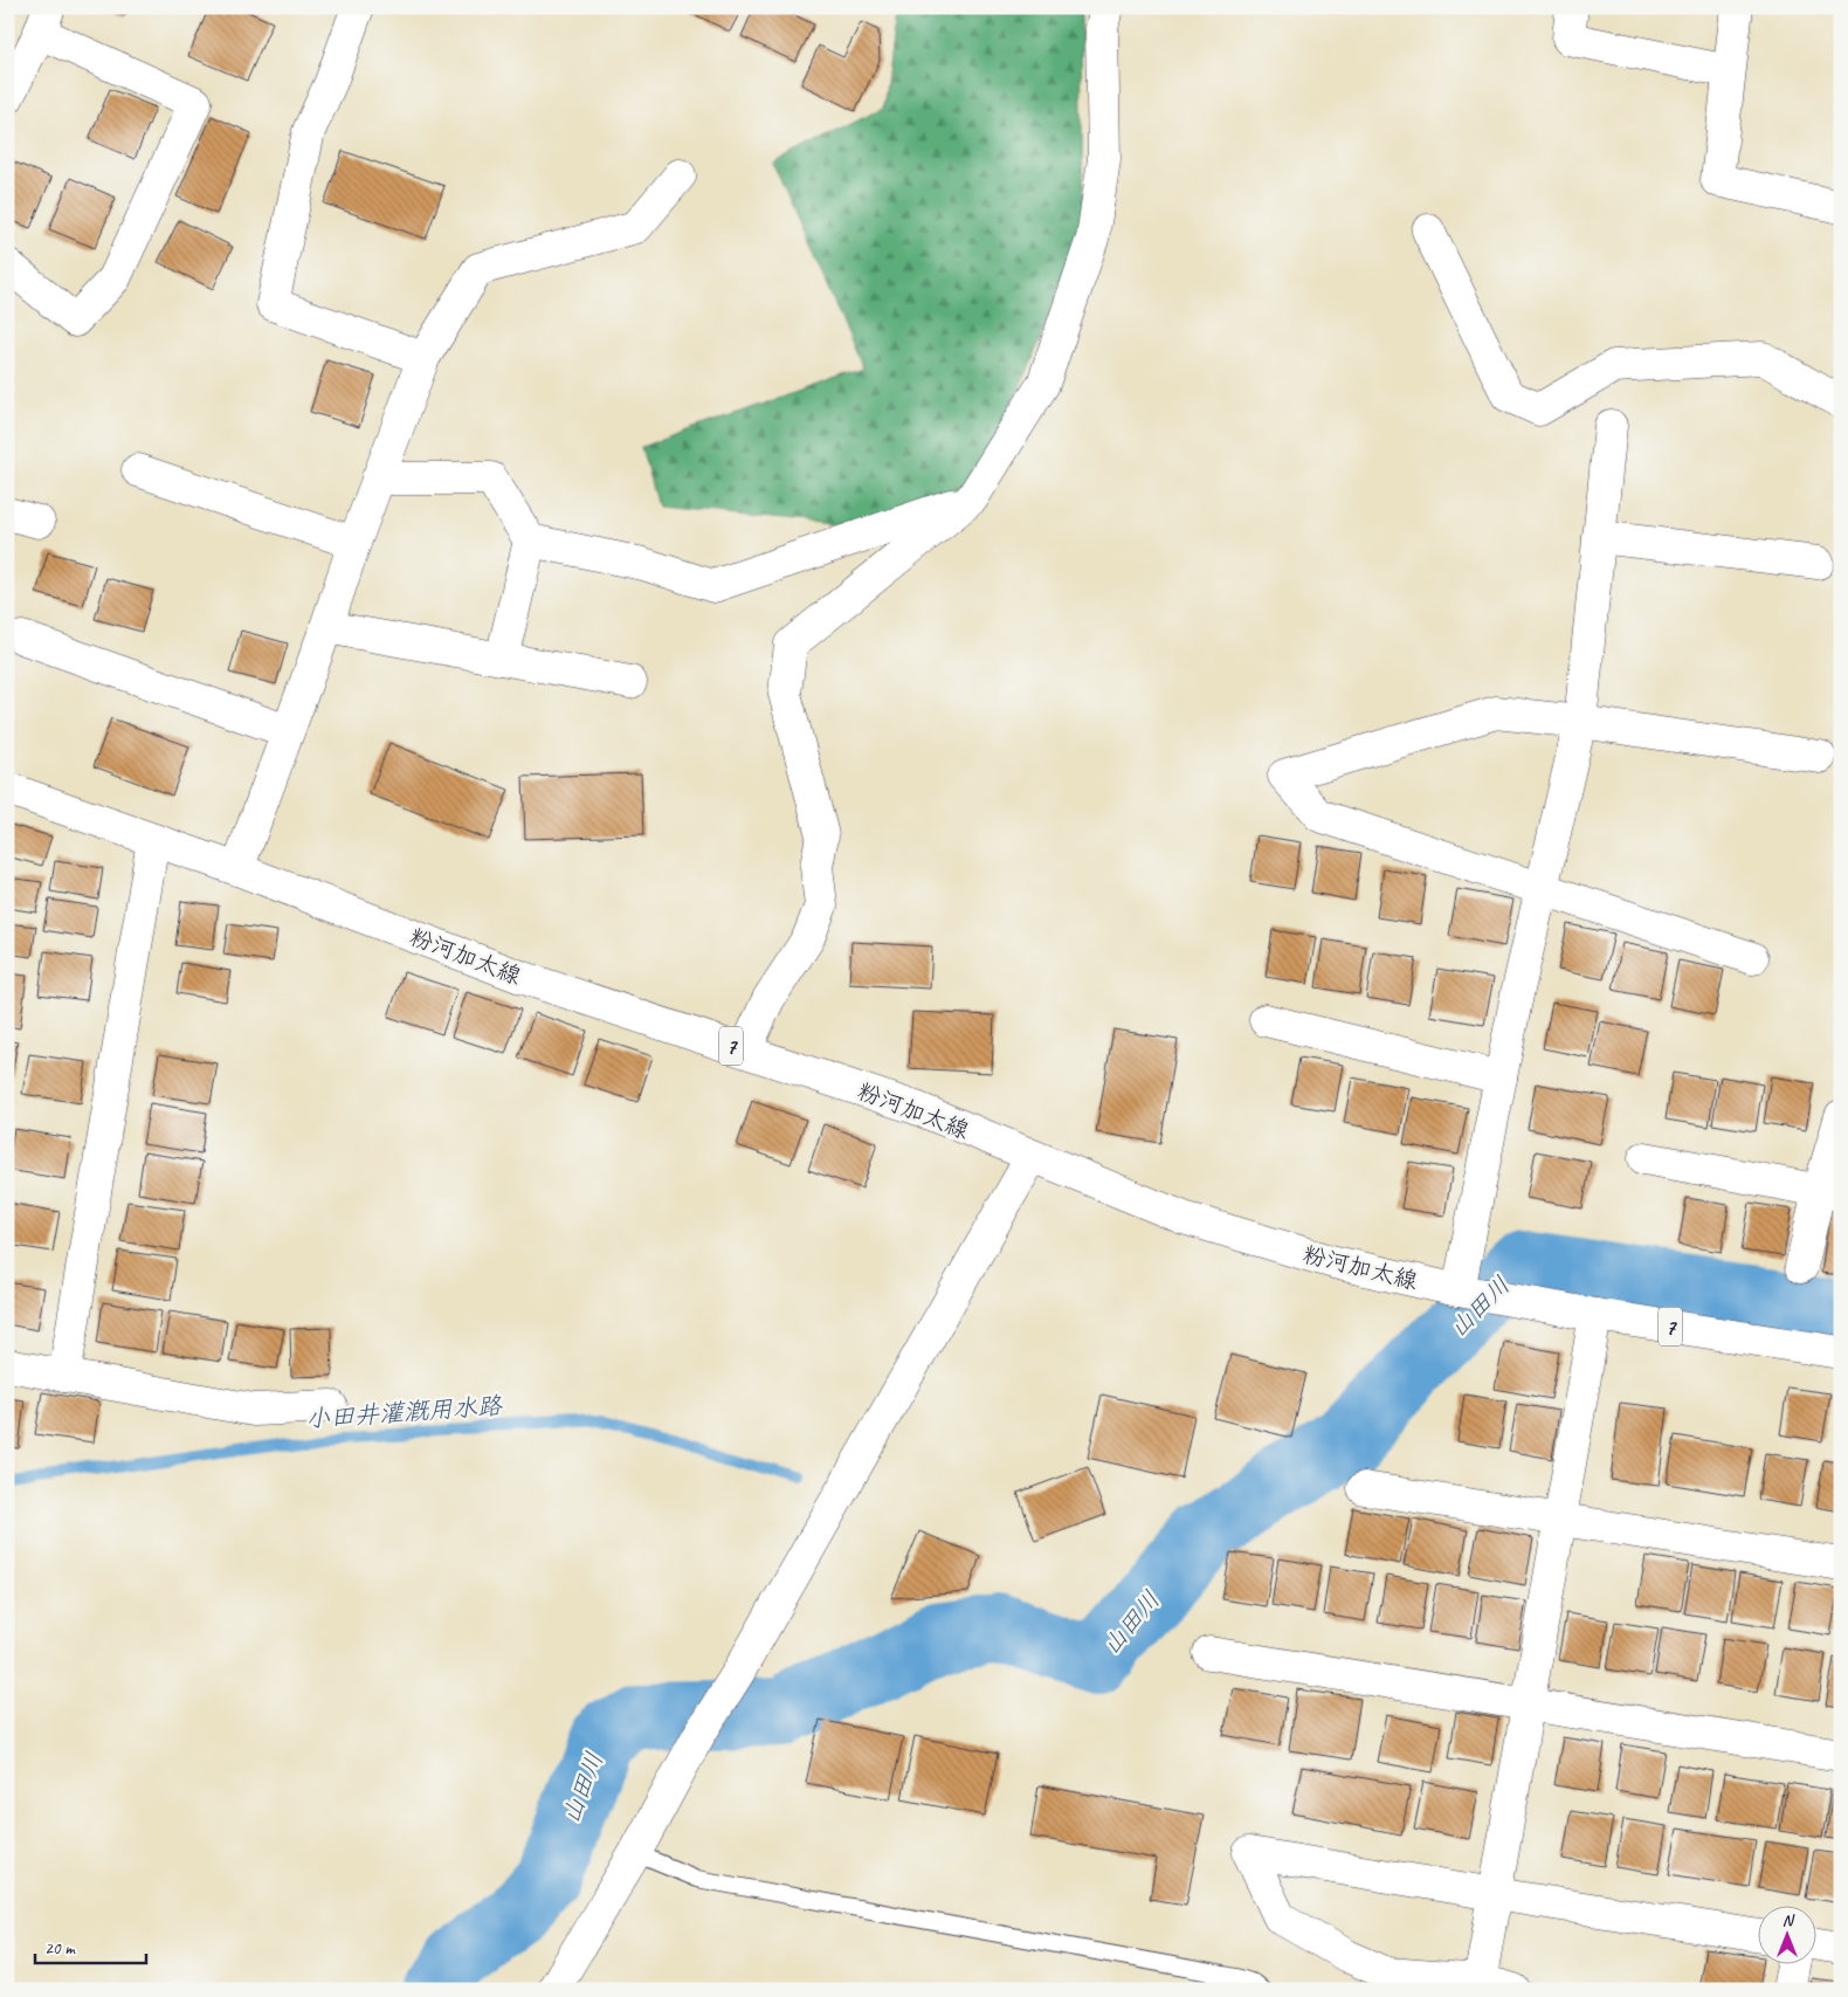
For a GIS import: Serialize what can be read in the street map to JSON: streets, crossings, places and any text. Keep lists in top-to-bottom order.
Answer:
{
  "streets": {
    "street": ["粉河加太線", "7"]
  },
  "water": ["山田川", "小田井灌漑用水路"],
  "scale_bar": "20 m",
  "north": "top"
}
